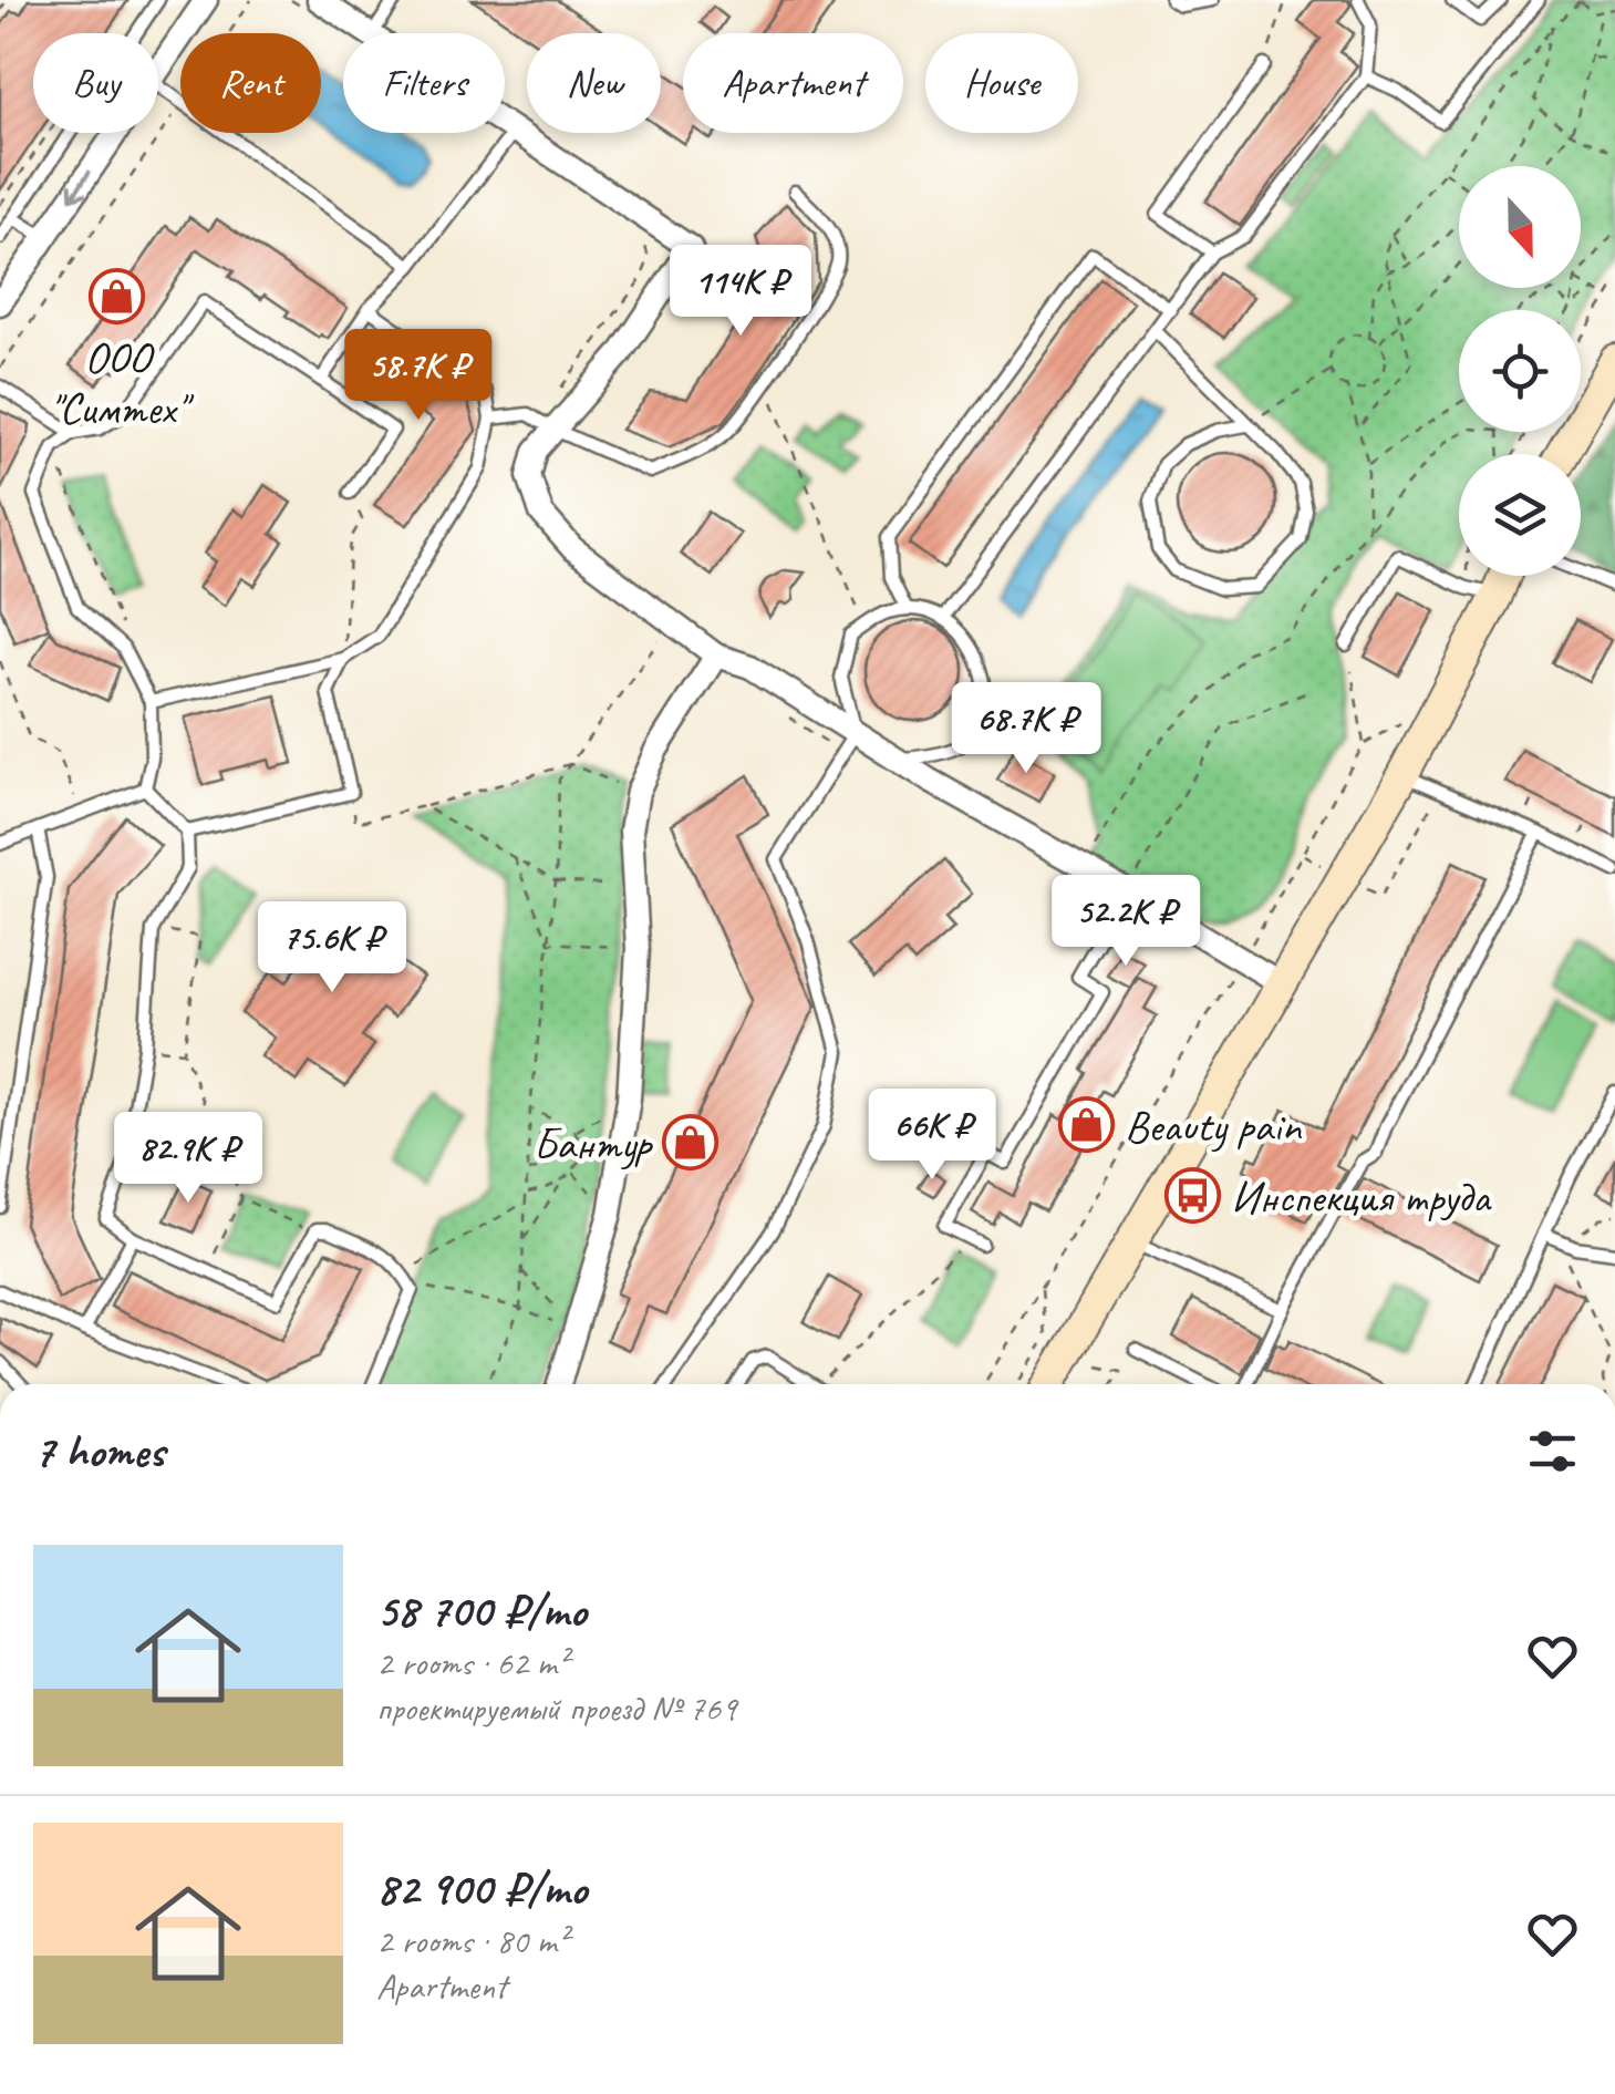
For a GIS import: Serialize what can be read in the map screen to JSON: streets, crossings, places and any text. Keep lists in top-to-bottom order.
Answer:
{
  "places": {
    "shop": ["ООО \"Симтех\"", "Beauty pain", "Бантур"],
    "bus stop": ["Инспекция труда"]
  },
  "north": "bottom",
  "page": {
    "chip": [
      "Buy",
      "Rent",
      "Filters",
      "New",
      "Apartment",
      "House"
    ],
    "price": [
      "114K ₽",
      "58.7K ₽",
      "68.7K ₽",
      "52.2K ₽",
      "75.6K ₽",
      "66K ₽",
      "82.9K ₽"
    ],
    "heading": "7 homes",
    "list": [
      {
        "name": "58 700 ₽/mo",
        "note": "2 rooms · 62 m² · проектируемый проезд № 769"
      },
      {
        "name": "82 900 ₽/mo",
        "note": "2 rooms · 80 m² · Apartment"
      }
    ]
  }
}
